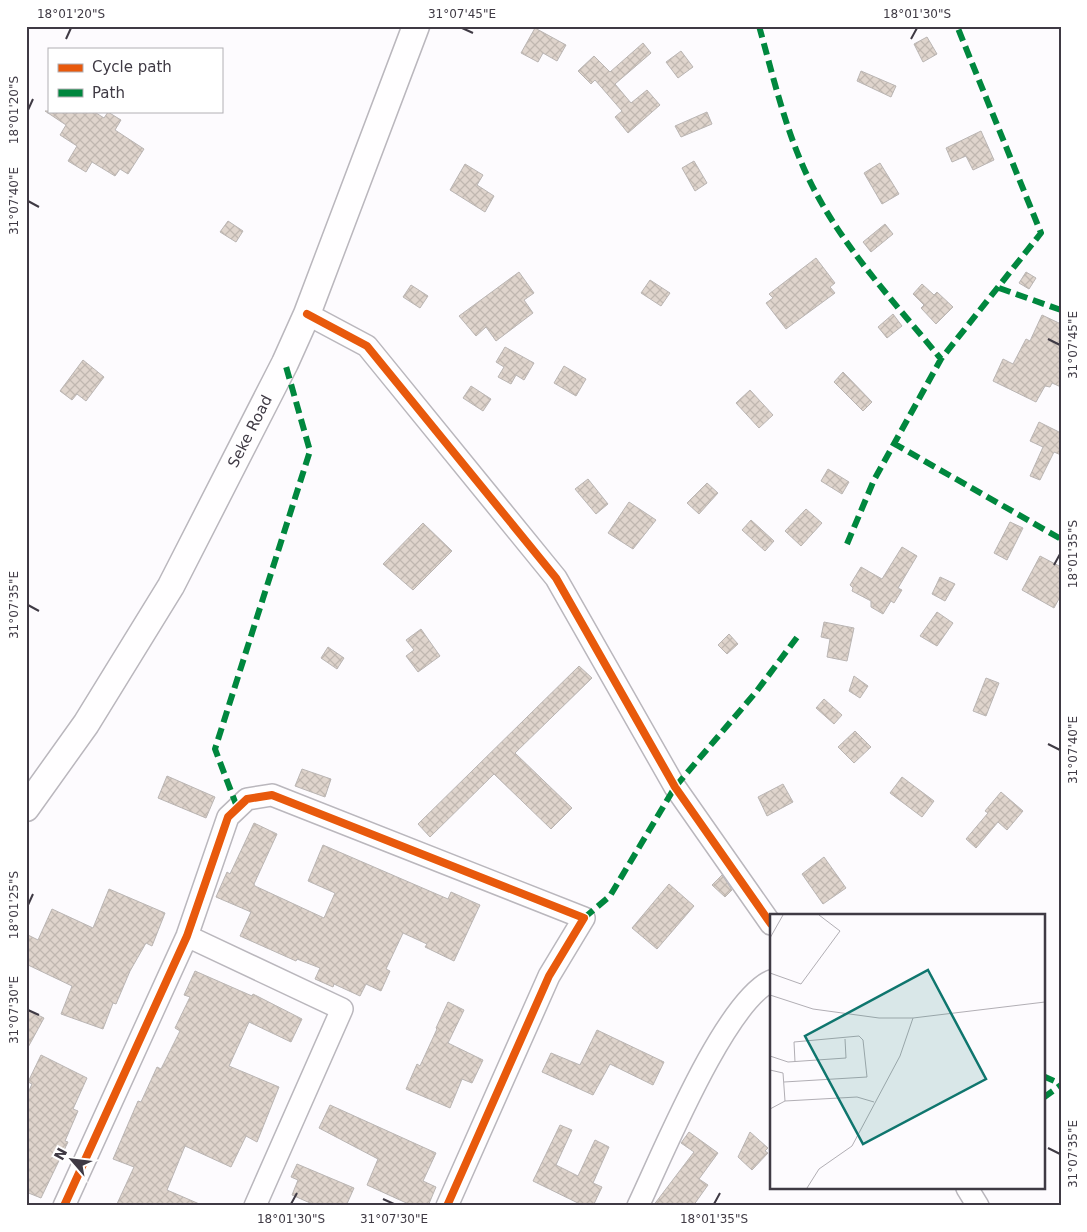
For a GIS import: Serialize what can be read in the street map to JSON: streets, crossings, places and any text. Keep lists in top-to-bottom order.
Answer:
{
  "streets": {
    "main road": ["Seke Road"]
  },
  "legend": ["Cycle path", "Path"],
  "north": "top left",
  "coordinates": [
    "18°01'20\"S",
    "31°07'45\"E",
    "18°01'30\"S",
    "31°07'40\"E",
    "18°01'35\"S",
    "31°07'35\"E",
    "18°01'25\"S",
    "31°07'30\"E"
  ]
}
